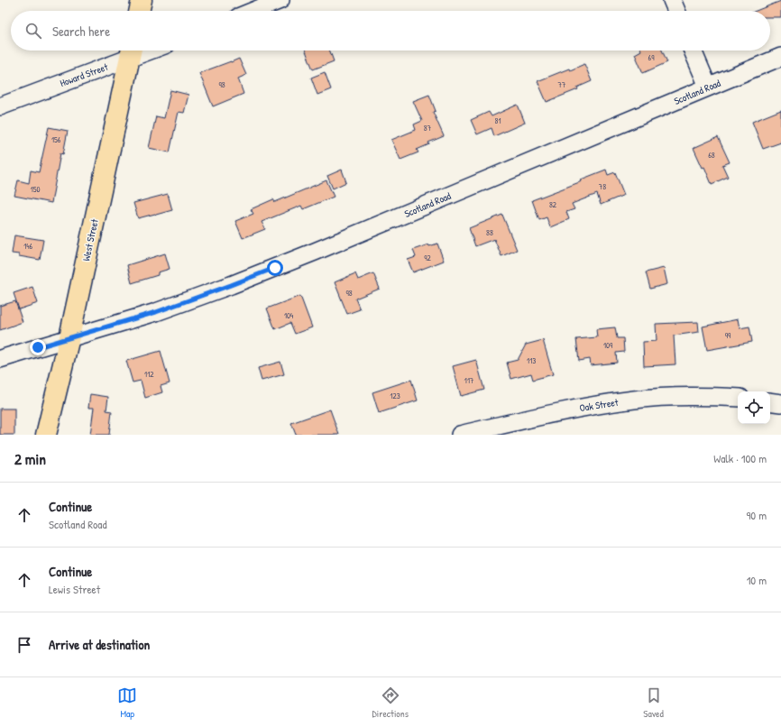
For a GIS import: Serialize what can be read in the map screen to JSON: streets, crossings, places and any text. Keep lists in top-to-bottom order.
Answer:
{
  "streets": {
    "main road": ["West Street"],
    "street": ["Howard Street", "Scotland Road", "Oak Street"]
  },
  "crossings": [
    ["Howard Street", "West Street"],
    ["Scotland Road", "West Street"]
  ],
  "house_numbers": [
    "69",
    "98",
    "77",
    "81",
    "87",
    "156",
    "68",
    "78",
    "150",
    "82",
    "88",
    "146",
    "92",
    "98",
    "104",
    "99",
    "109",
    "113",
    "112",
    "117",
    "123"
  ],
  "page": {
    "search": "Search here",
    "heading": ["2 min", "Walk · 100 m"],
    "list": [
      ["Continue", "Scotland Road", "90 m"],
      ["Continue", "Lewis Street", "10 m"],
      "Arrive at destination"
    ],
    "nav": ["Map", "Directions", "Saved"]
  }
}
